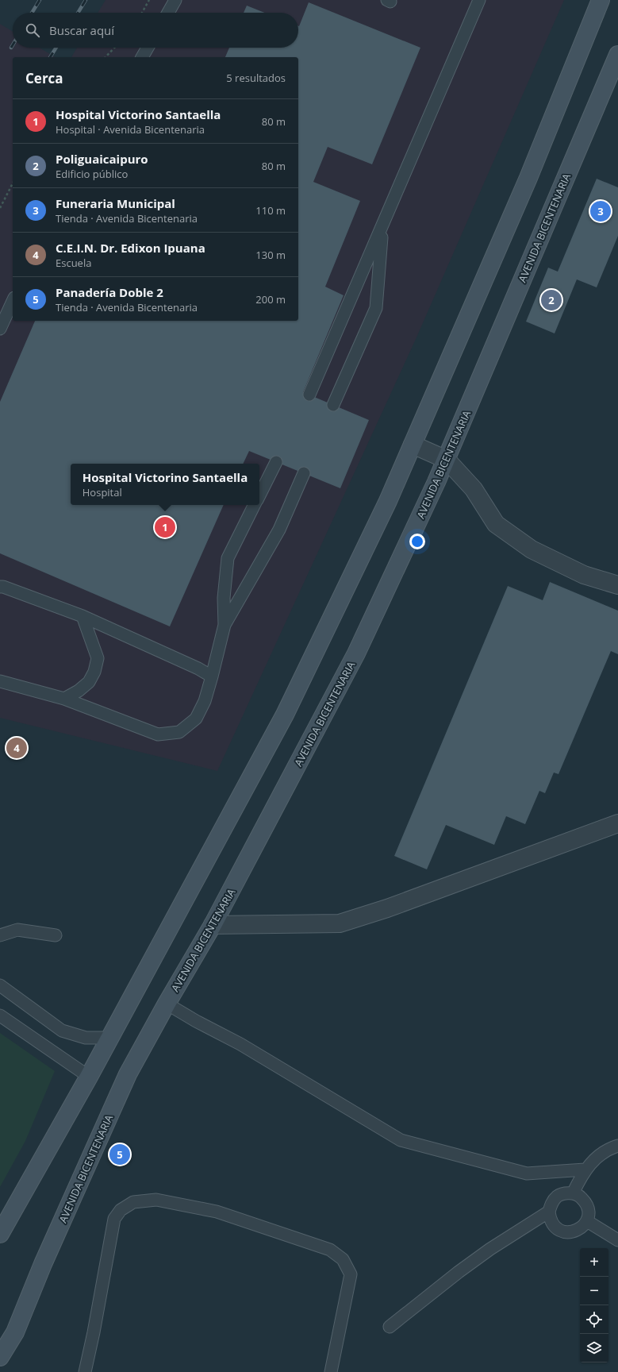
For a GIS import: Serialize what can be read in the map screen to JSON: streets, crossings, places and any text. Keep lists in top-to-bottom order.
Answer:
{
  "streets": {
    "main road": ["AVENIDA BICENTENARIA"]
  },
  "page": {
    "search": "Buscar aquí",
    "heading": ["Cerca", "5 resultados"],
    "list": [
      {
        "mark": "1",
        "name": "Hospital Victorino Santaella",
        "note": "Hospital · Avenida Bicentenaria",
        "value": "80 m"
      },
      {
        "mark": "2",
        "name": "Poliguaicaipuro",
        "note": "Edificio público",
        "value": "80 m"
      },
      {
        "mark": "3",
        "name": "Funeraria Municipal",
        "note": "Tienda · Avenida Bicentenaria",
        "value": "110 m"
      },
      {
        "mark": "4",
        "name": "C.E.I.N. Dr. Edixon Ipuana",
        "note": "Escuela",
        "value": "130 m"
      },
      {
        "mark": "5",
        "name": "Panadería Doble 2",
        "note": "Tienda · Avenida Bicentenaria",
        "value": "200 m"
      }
    ],
    "pins": [
      "3",
      "2",
      "1",
      "4",
      "5"
    ],
    "popup": ["Hospital Victorino Santaella", "Hospital"],
    "map_buttons": ["+", "−"]
  }
}
